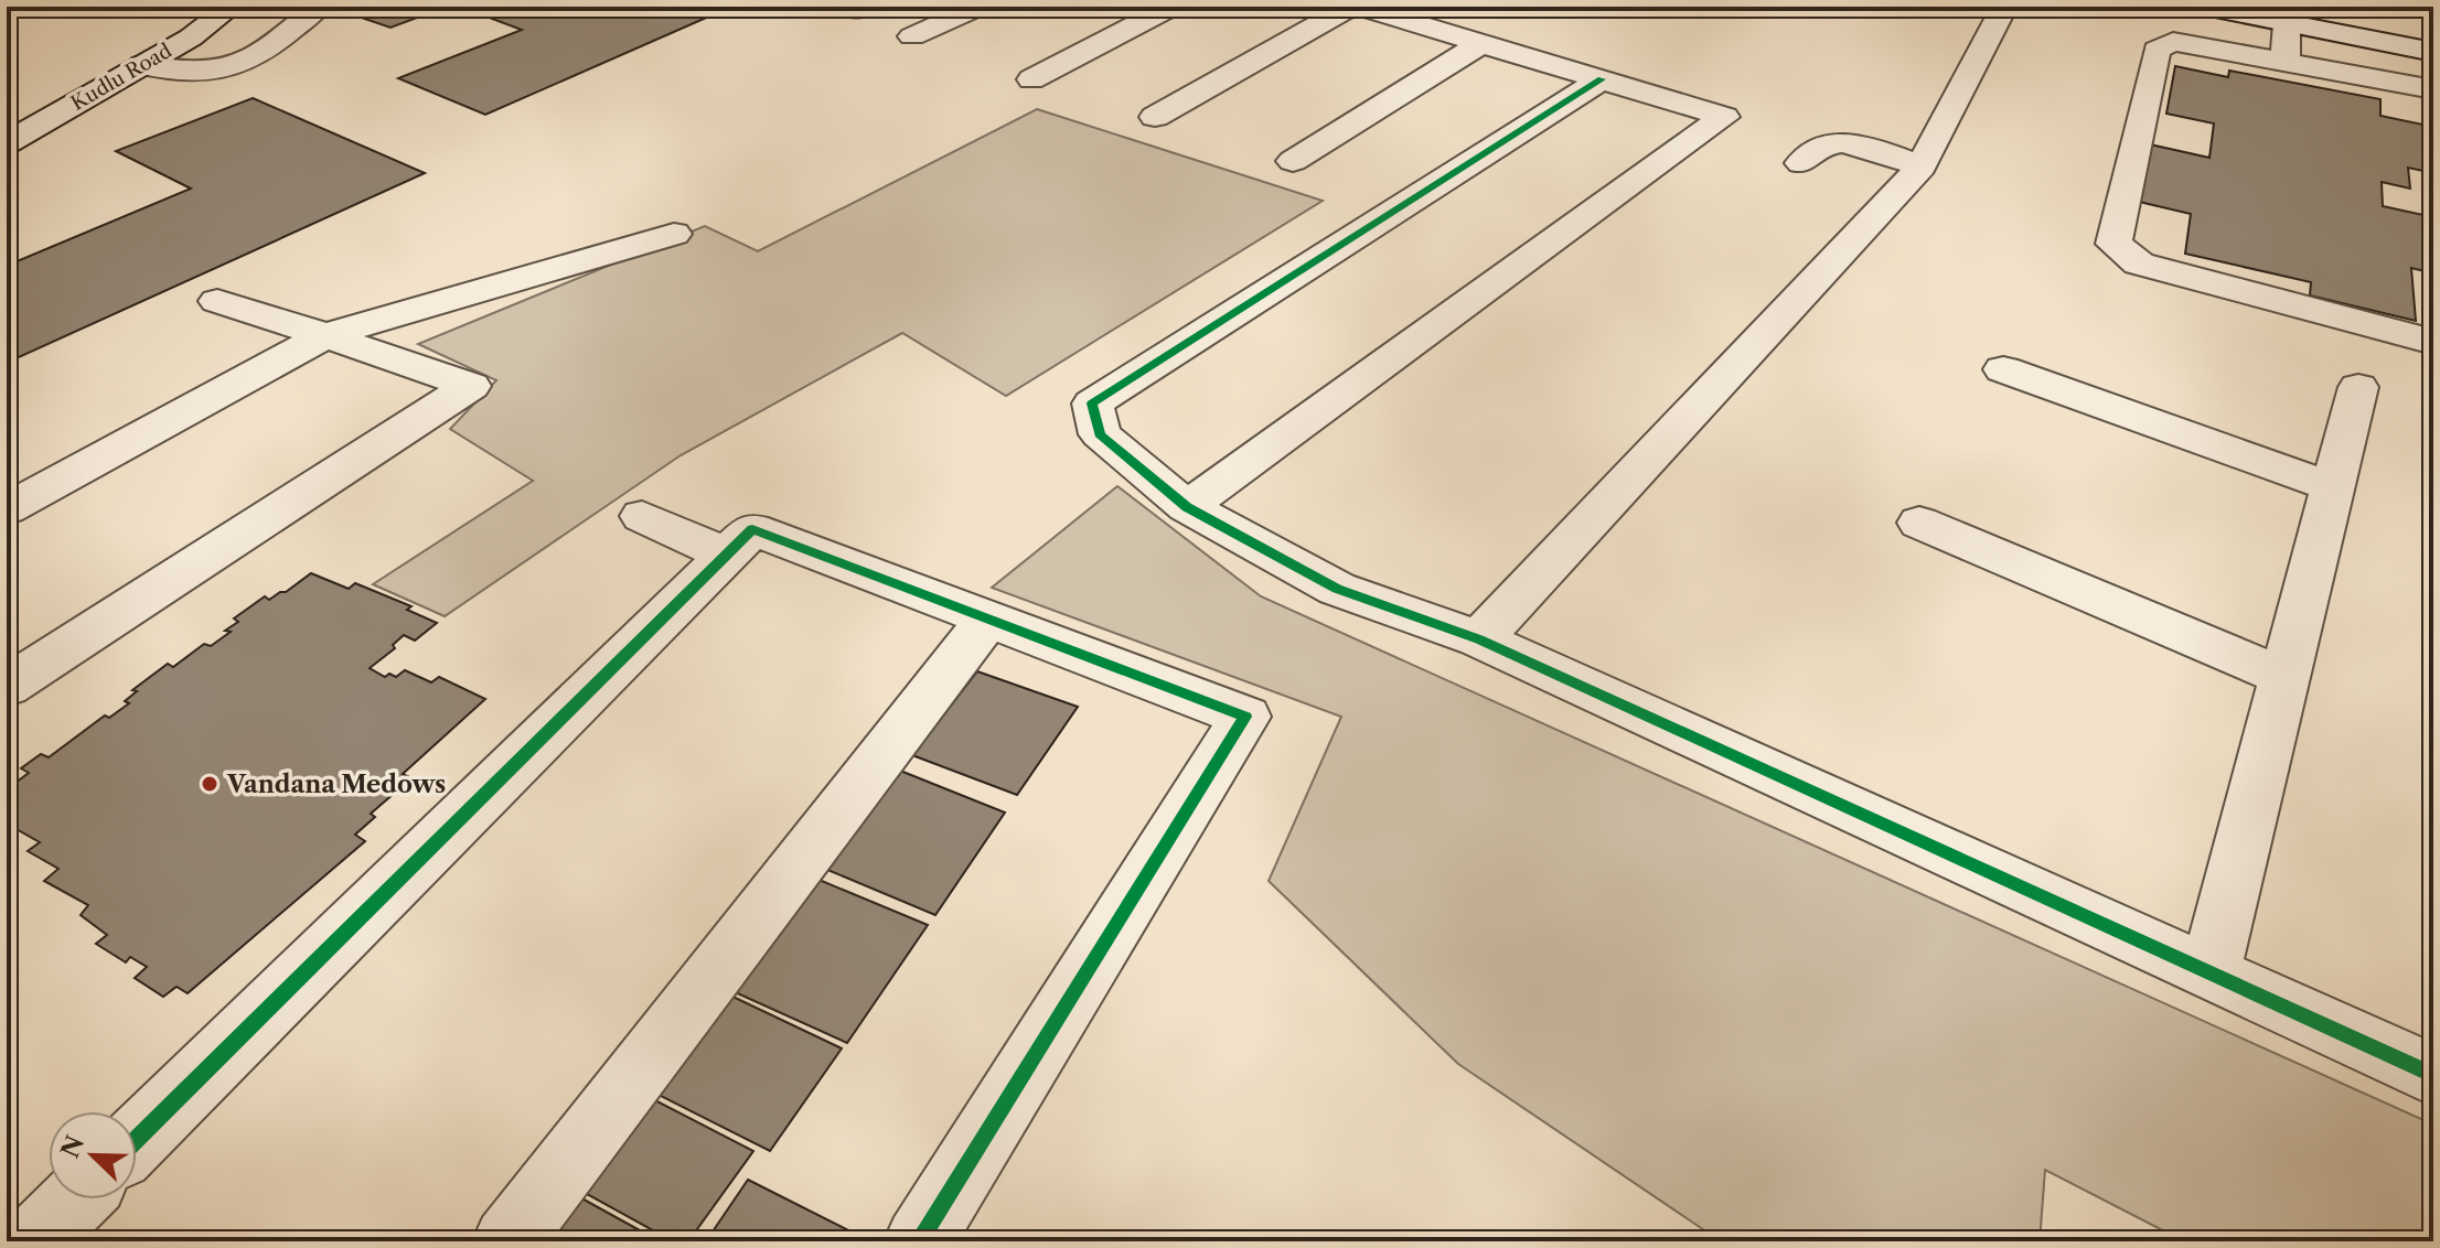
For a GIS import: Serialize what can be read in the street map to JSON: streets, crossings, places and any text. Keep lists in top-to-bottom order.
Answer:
{
  "streets": {
    "street": ["Kudlu Road"]
  },
  "places": ["Vandana Medows"],
  "north": "top left"
}
